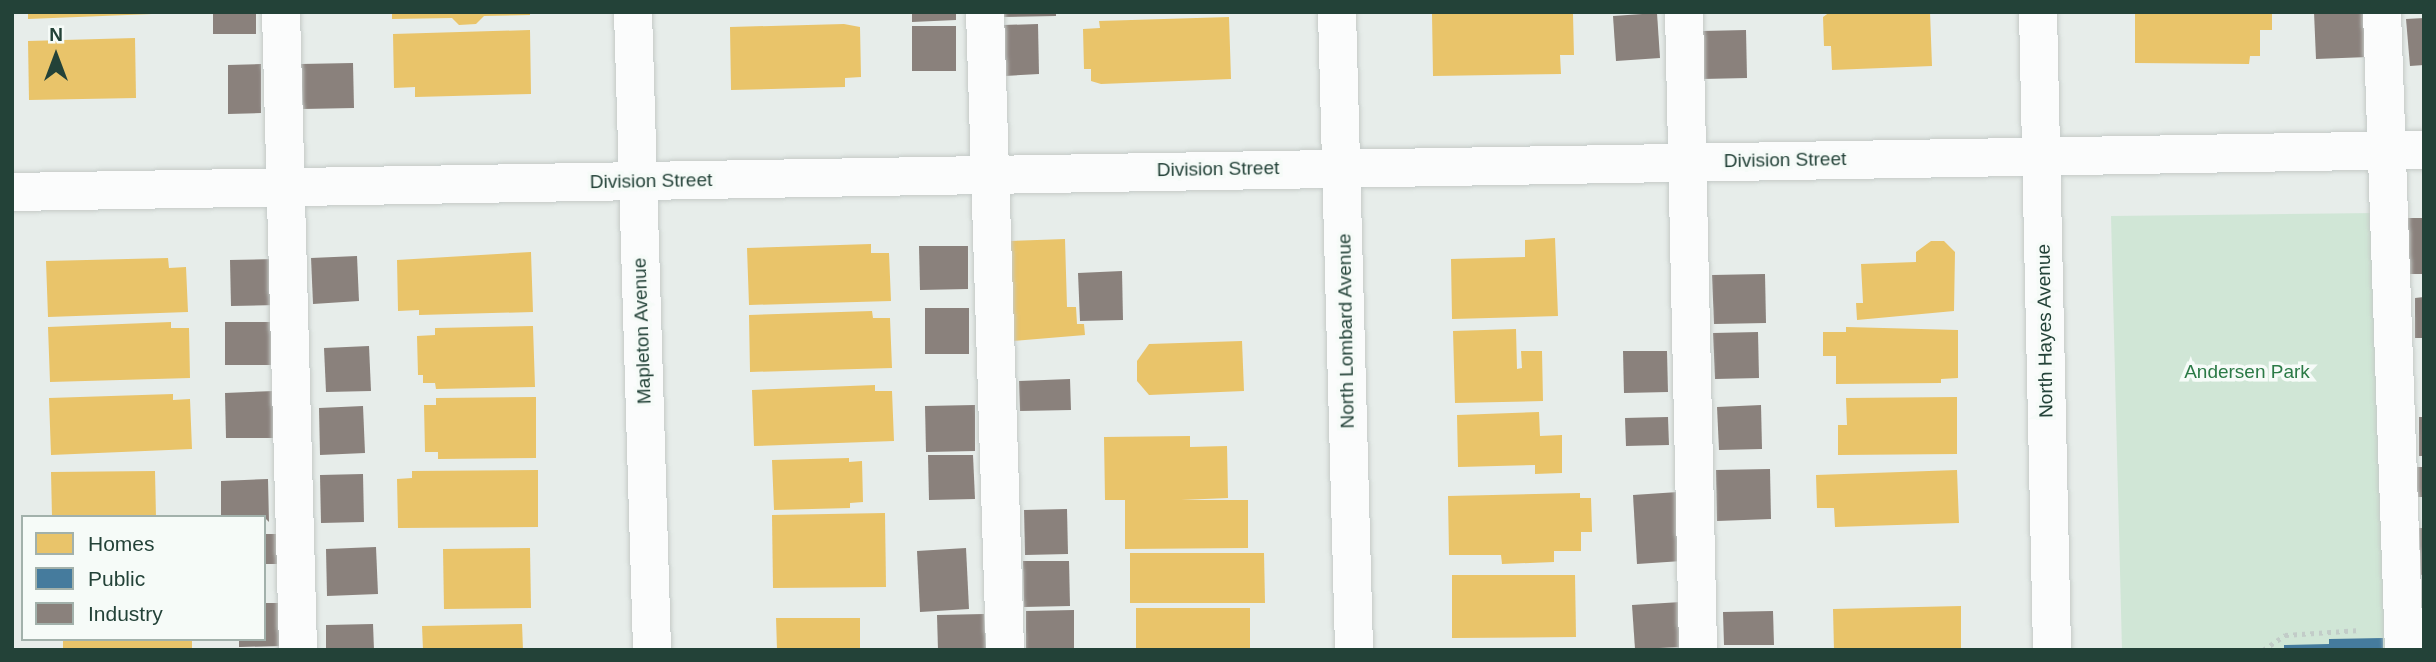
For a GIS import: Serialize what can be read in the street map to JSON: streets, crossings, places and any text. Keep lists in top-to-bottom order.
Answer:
{
  "streets": {
    "street": [
      "Division Street",
      "Mapleton Avenue",
      "North Lombard Avenue",
      "North Hayes Avenue"
    ]
  },
  "crossings": [
    ["Division Street", "Mapleton Avenue"],
    ["Division Street", "North Lombard Avenue"],
    ["Division Street", "North Hayes Avenue"]
  ],
  "parks": ["Andersen Park"],
  "legend": ["Homes", "Public", "Industry"],
  "north": "top"
}
